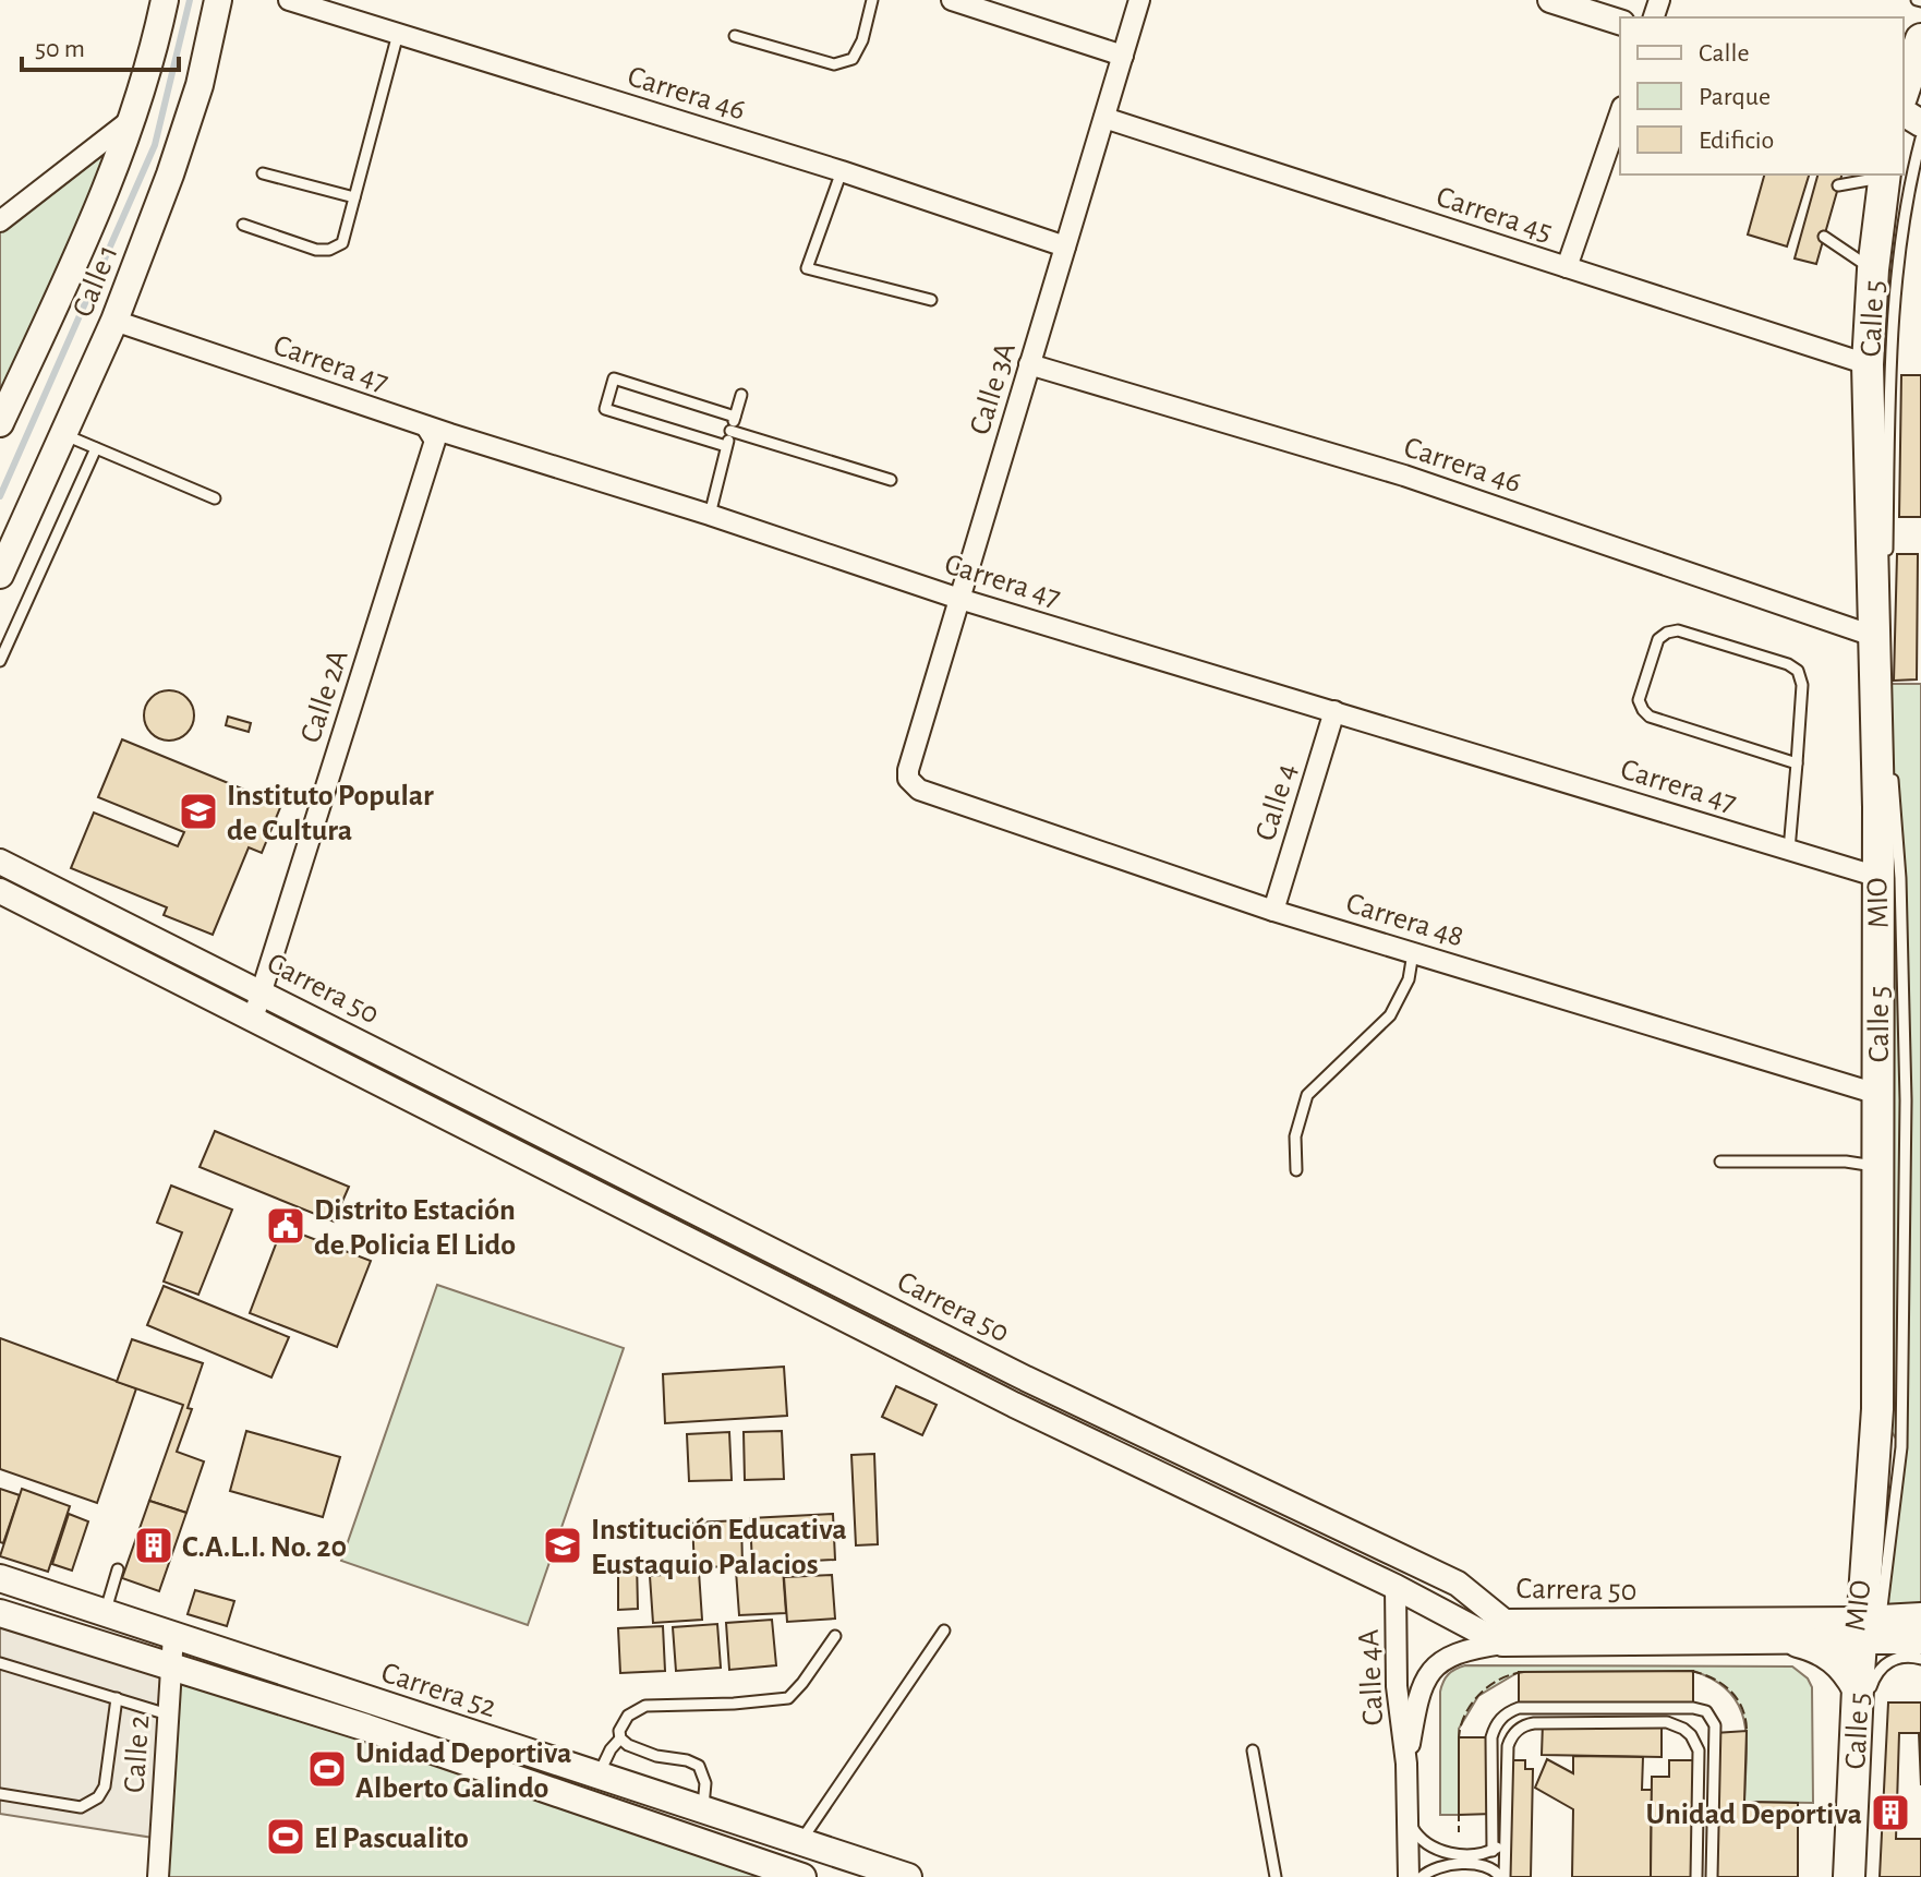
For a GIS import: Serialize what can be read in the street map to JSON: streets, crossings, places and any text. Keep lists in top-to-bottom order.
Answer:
{
  "streets": {
    "main road": [
      "Calle 1",
      "Calle 5",
      "Carrera 50",
      "Carrera 52"
    ],
    "street": [
      "Carrera 46",
      "Carrera 45",
      "Carrera 47",
      "Calle 3A",
      "Calle 2A",
      "Calle 4",
      "Carrera 48",
      "Calle 4A",
      "Calle 2"
    ],
    "lane": ["MIO"]
  },
  "crossings": [
    ["Carrera 46", "Calle 5"],
    ["Carrera 46", "Calle 3A"],
    ["Carrera 45", "Calle 5"],
    ["Carrera 45", "Calle 3A"],
    ["Calle 1", "Carrera 47"],
    ["Calle 5", "Carrera 47"],
    ["Calle 5", "MIO"],
    ["Calle 5", "Carrera 48"],
    ["Calle 5", "Carrera 50"],
    ["Carrera 47", "Calle 3A"],
    ["Carrera 47", "Calle 2A"],
    ["Carrera 47", "Calle 4"],
    ["Calle 3A", "Carrera 48"],
    ["Calle 2A", "Carrera 50"],
    ["Calle 4", "Carrera 48"],
    ["MIO", "Carrera 50"],
    ["Carrera 50", "Calle 4A"],
    ["Carrera 52", "Calle 2"]
  ],
  "places": {
    "school or university": ["Instituto Popular de Cultura", "Institución Educativa Eustaquio Palacios"],
    "public building": ["Distrito Estación de Policia El Lido"],
    "building": ["C.A.L.I. No. 20", "Unidad Deportiva"],
    "sports": ["Unidad Deportiva Alberto Galindo", "El Pascualito"]
  },
  "legend": ["Calle", "Parque", "Edificio"],
  "scale_bar": "50 m"
}
